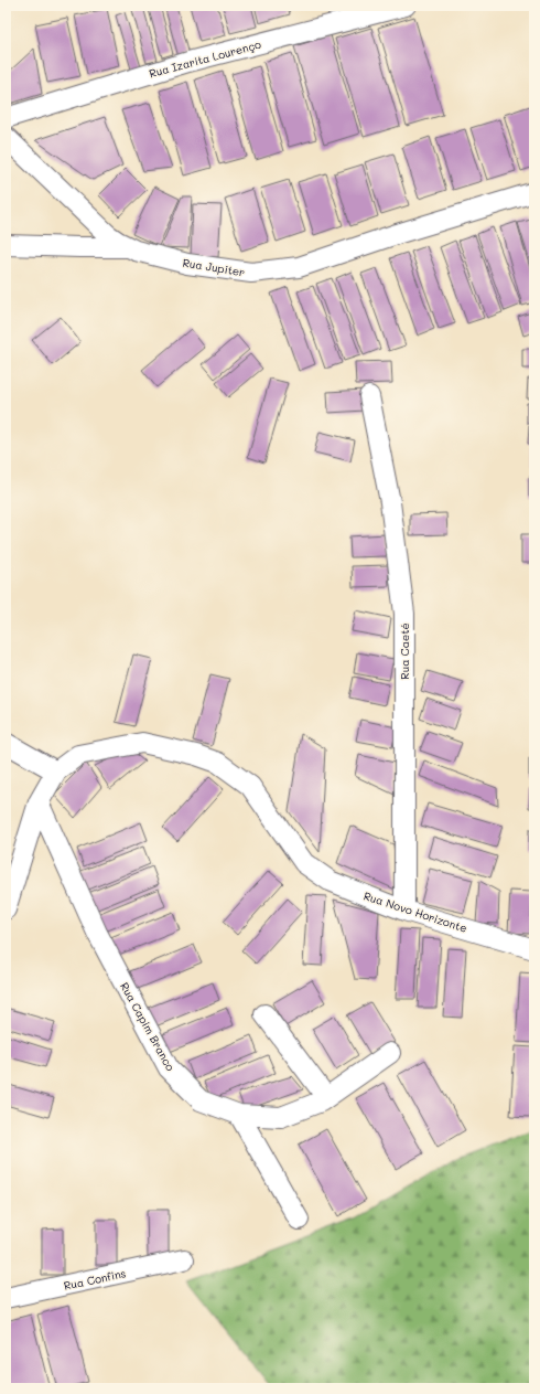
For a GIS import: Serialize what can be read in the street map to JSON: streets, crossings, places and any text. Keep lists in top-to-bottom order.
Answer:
{
  "streets": {
    "street": [
      "Rua Izarita Lourenço",
      "Rua Jupiter",
      "Rua Caeté",
      "Rua Novo Horizonte",
      "Rua Capim Branco",
      "Rua Confins"
    ]
  },
  "crossings": [
    ["Rua Caeté", "Rua Novo Horizonte"],
    ["Rua Novo Horizonte", "Rua Capim Branco"]
  ]
}
